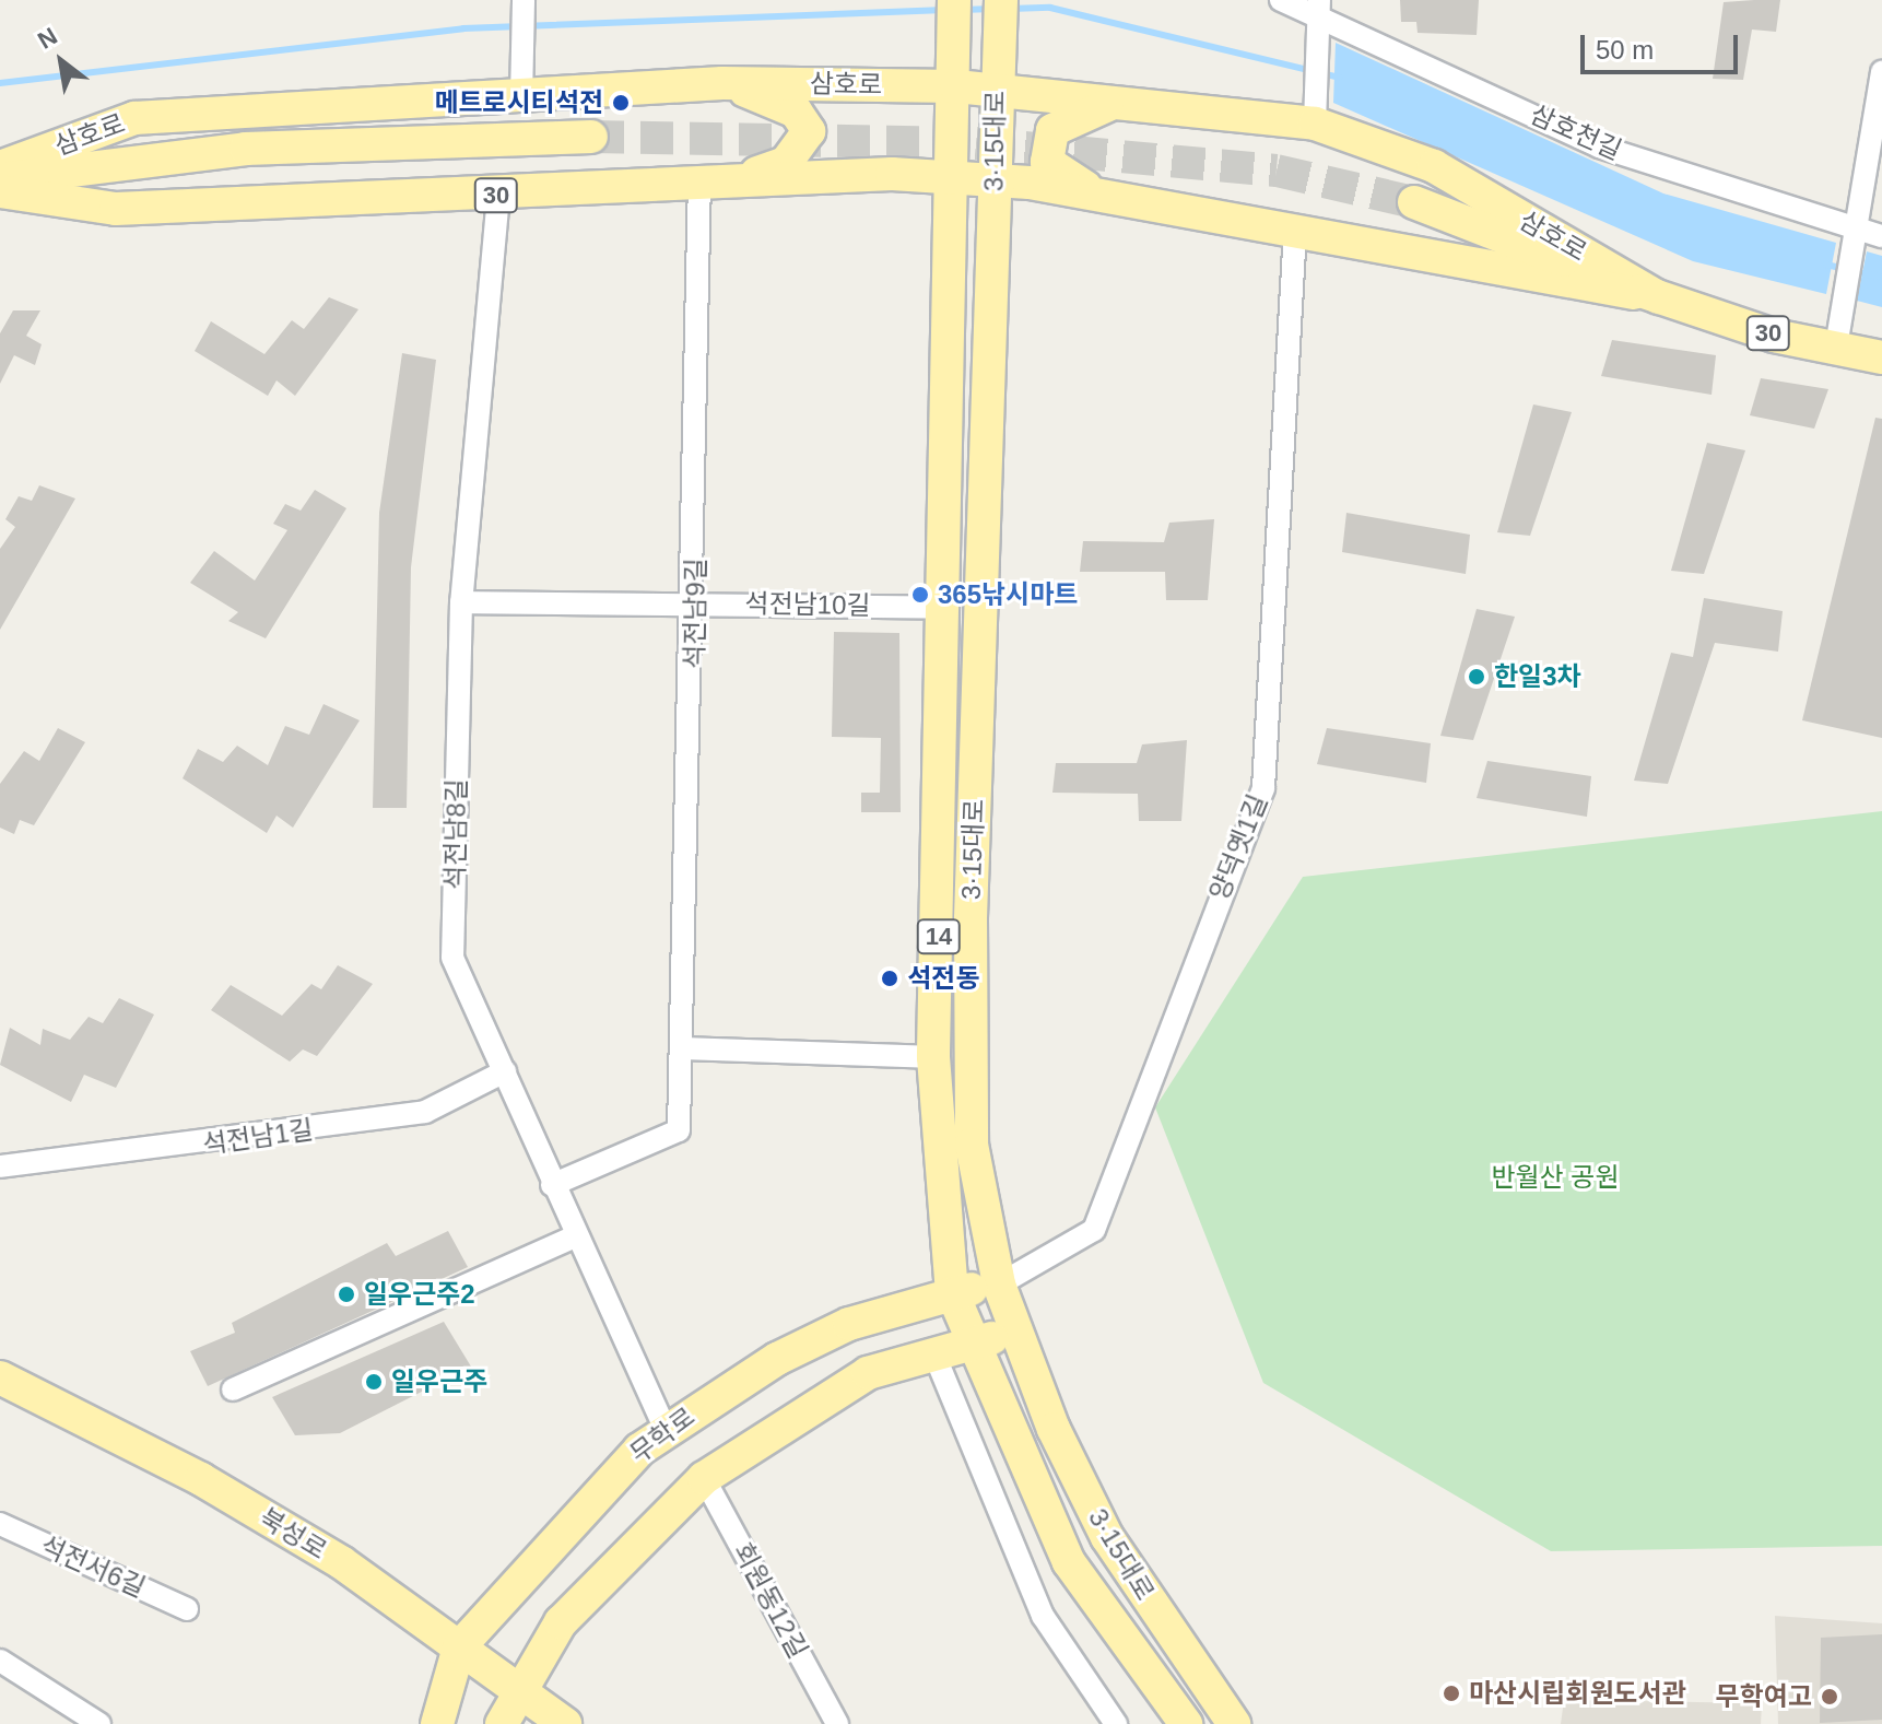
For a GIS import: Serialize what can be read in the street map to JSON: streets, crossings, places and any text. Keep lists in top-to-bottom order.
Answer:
{
  "streets": {
    "main road": [
      "삼호로",
      "3·15대로",
      "30",
      "14",
      "무학로",
      "북성로"
    ],
    "street": [
      "삼호천길",
      "석전남10길",
      "석전남9길",
      "석전남8길",
      "양덕옛1길",
      "석전남1길",
      "석전서6길",
      "회원동12길"
    ]
  },
  "crossings": [
    ["삼호로", "3·15대로"],
    ["삼호로", "석전남9길"],
    ["삼호로", "석전남8길"],
    ["삼호로", "양덕옛1길"],
    ["삼호로", "14"],
    ["3·15대로", "석전남10길"],
    ["3·15대로", "양덕옛1길"],
    ["3·15대로", "14"],
    ["3·15대로", "무학로"],
    ["석전남10길", "석전남9길"],
    ["석전남10길", "석전남8길"],
    ["석전남9길", "석전남8길"],
    ["석전남8길", "석전남1길"],
    ["석전남8길", "무학로"],
    ["양덕옛1길", "무학로"],
    ["무학로", "북성로"]
  ],
  "parks": ["반월산 공원"],
  "places": [
    "메트로시티석전",
    "365낚시마트",
    "한일3차",
    "석전동",
    "일우근주2",
    "일우근주",
    "마산시립회원도서관",
    "무학여고"
  ],
  "scale_bar": "50 m",
  "north": "top left"
}
